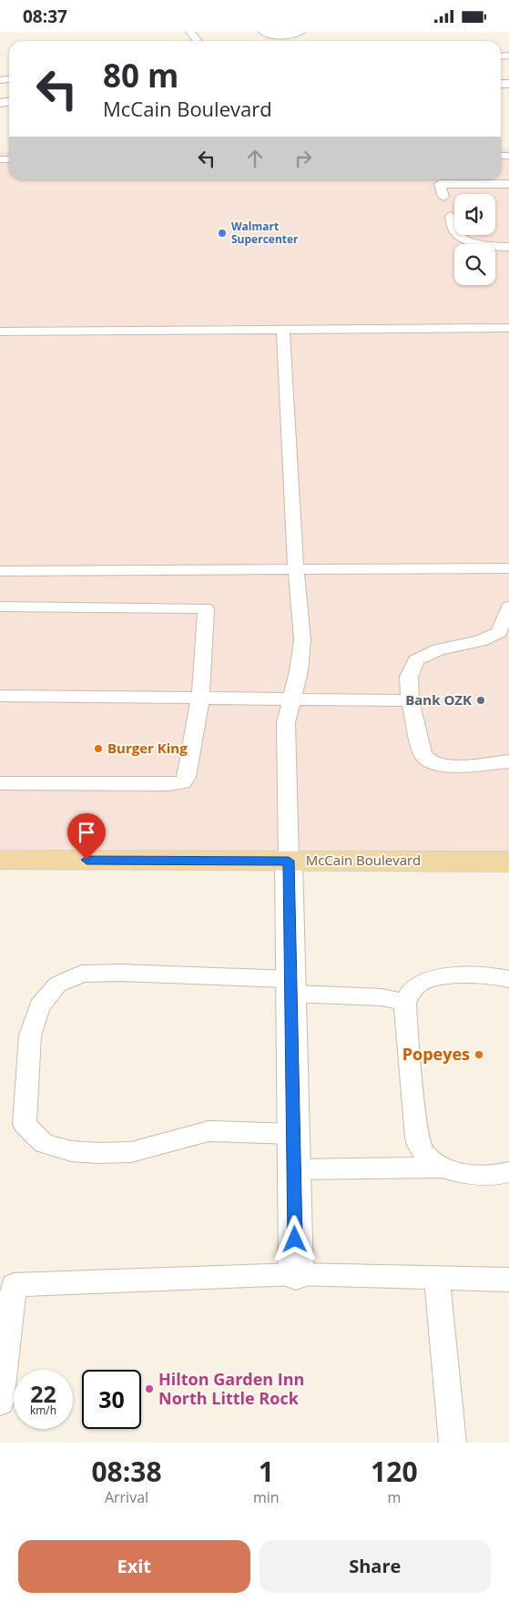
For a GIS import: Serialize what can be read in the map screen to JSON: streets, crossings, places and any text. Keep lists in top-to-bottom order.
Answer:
{
  "streets": {
    "main road": ["McCain Boulevard"]
  },
  "places": [
    "Walmart Supercenter",
    "Bank OZK",
    "Burger King",
    "Popeyes",
    "Hilton Garden Inn North Little Rock"
  ],
  "page": {
    "status": "08:37",
    "turn": ["80 m", "McCain Boulevard"],
    "speed": "22 km/h",
    "limit": "30",
    "eta": [
      "08:38",
      "Arrival",
      "1",
      "min",
      "120",
      "m"
    ],
    "buttons": ["Exit", "Share"]
  }
}
